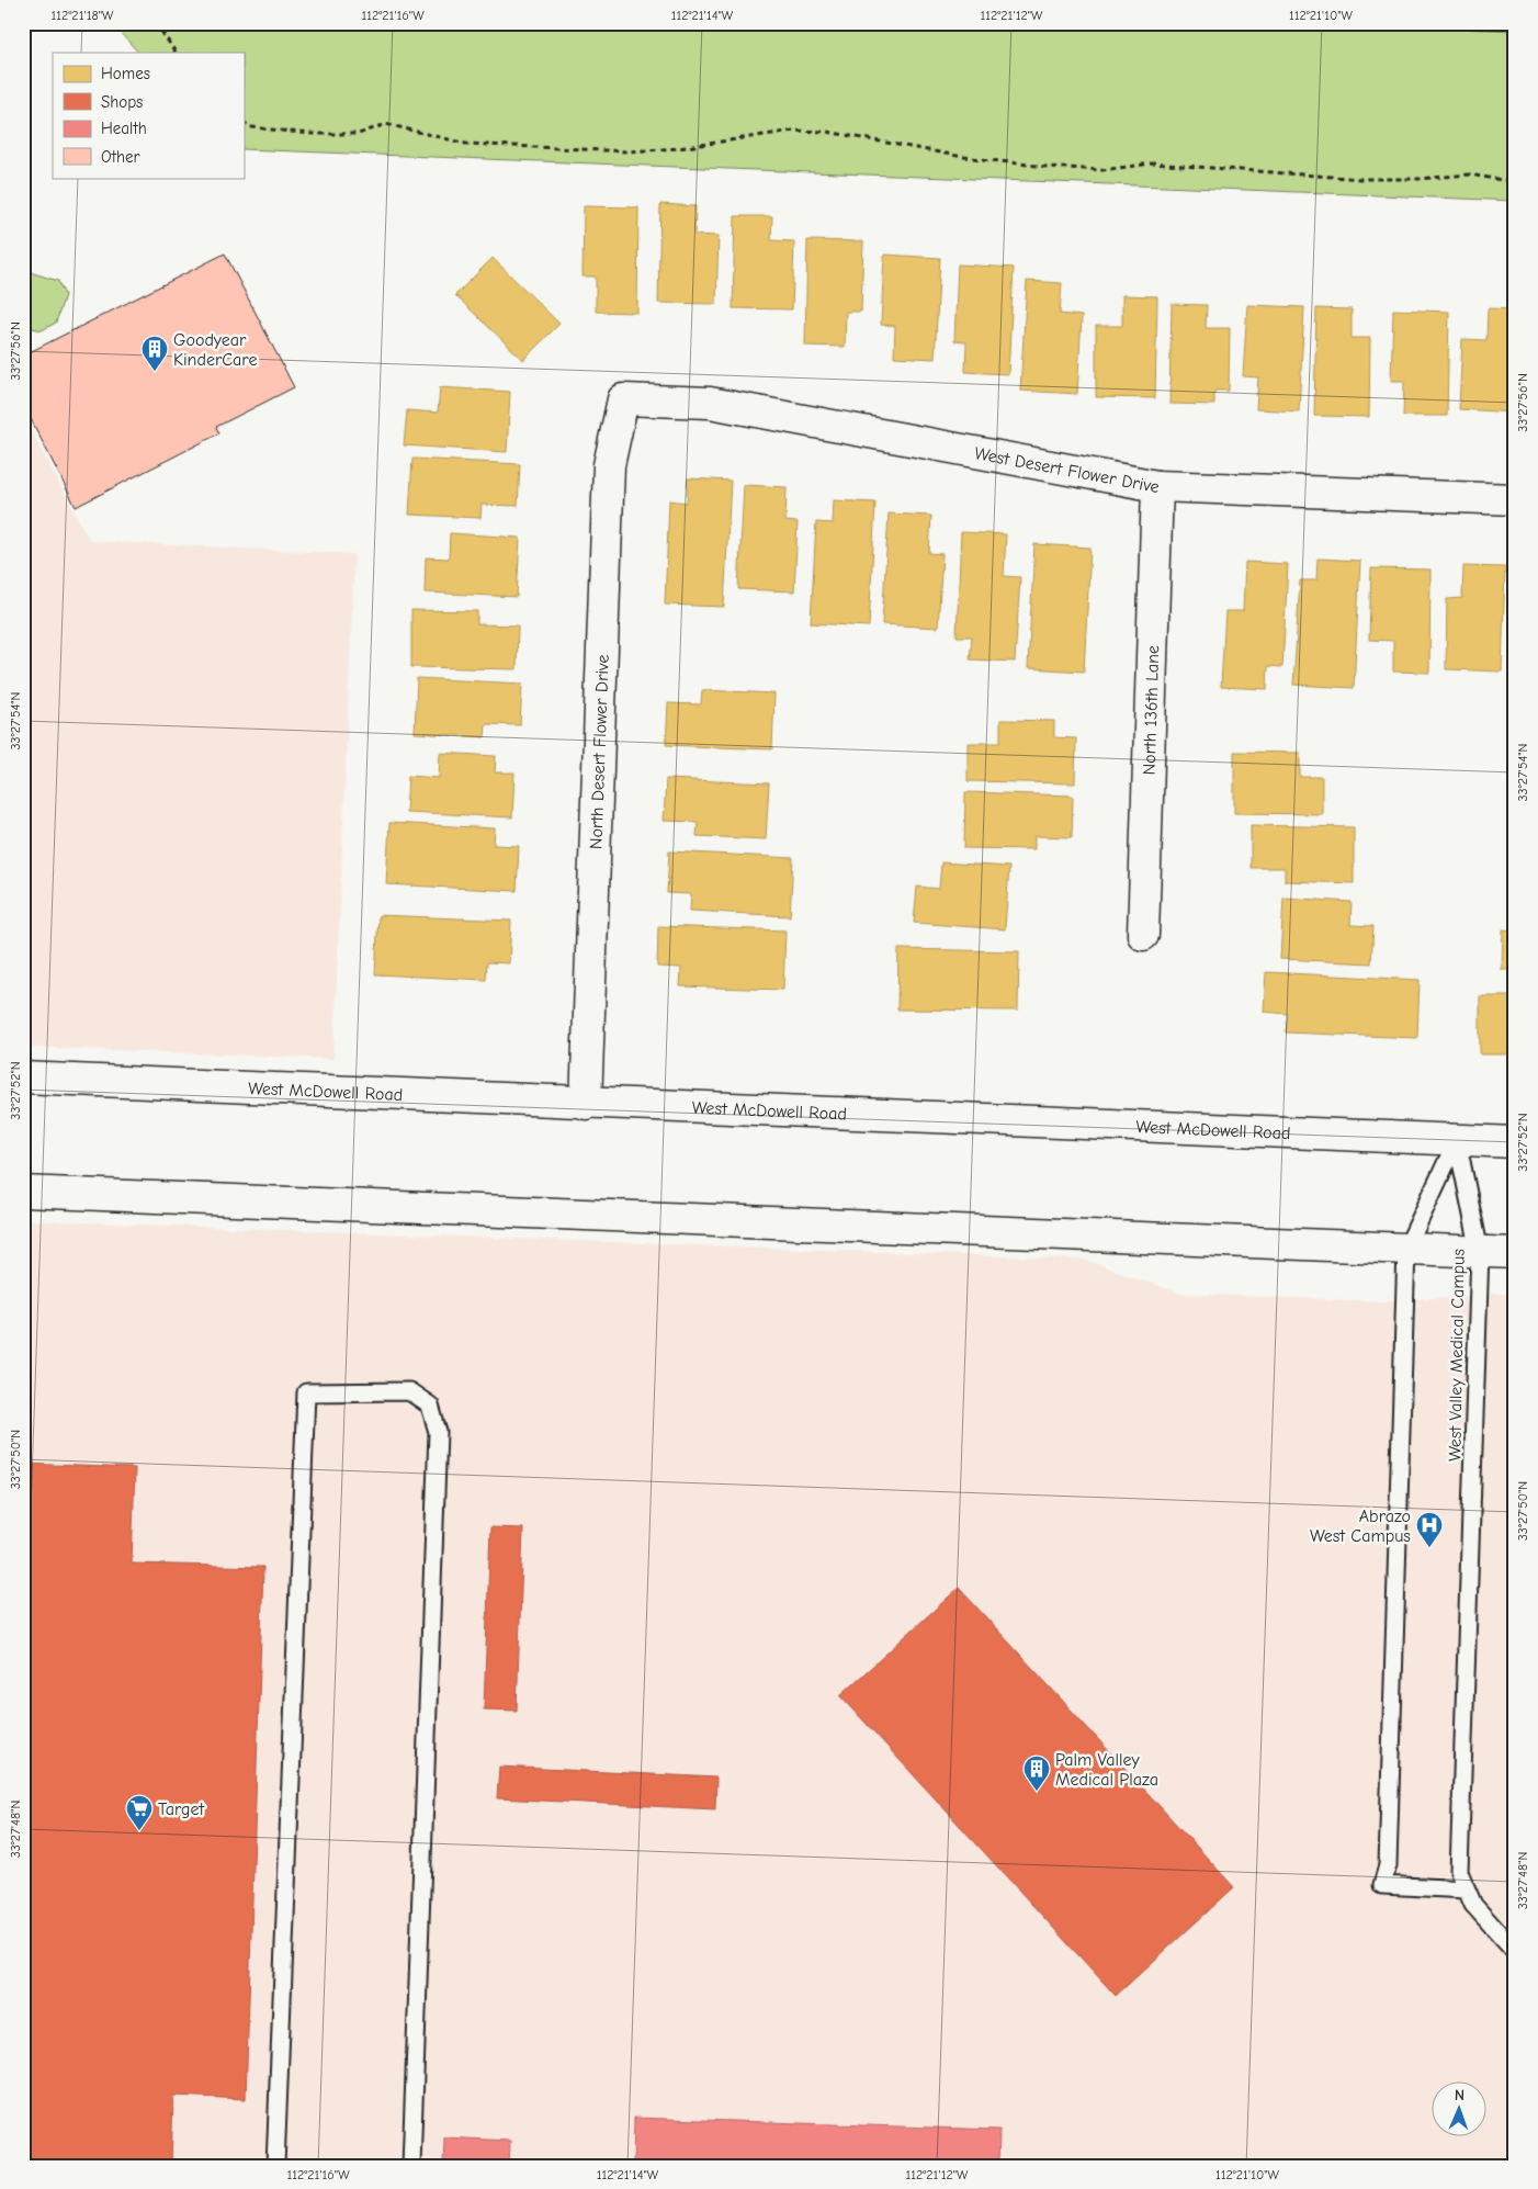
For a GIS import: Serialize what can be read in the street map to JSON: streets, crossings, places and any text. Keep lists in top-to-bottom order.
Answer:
{
  "streets": {
    "main road": [
      "West Desert Flower Drive",
      "North 136th Lane",
      "North Desert Flower Drive",
      "West McDowell Road"
    ],
    "lane": ["West Valley Medical Campus"]
  },
  "crossings": [
    ["West Desert Flower Drive", "North 136th Lane"],
    ["West Desert Flower Drive", "North Desert Flower Drive"],
    ["North Desert Flower Drive", "West McDowell Road"],
    ["West McDowell Road", "West Valley Medical Campus"]
  ],
  "places": {
    "building": ["Goodyear KinderCare", "Palm Valley Medical Plaza"],
    "hospital": ["Abrazo West Campus"],
    "supermarket": ["Target"]
  },
  "legend": [
    "Homes",
    "Shops",
    "Health",
    "Other"
  ],
  "north": "top",
  "coordinates": [
    "112°21'18\"W",
    "112°21'16\"W",
    "112°21'14\"W",
    "112°21'12\"W",
    "112°21'10\"W",
    "33°27'56\"N",
    "33°27'54\"N",
    "33°27'52\"N",
    "33°27'50\"N",
    "33°27'48\"N"
  ]
}
